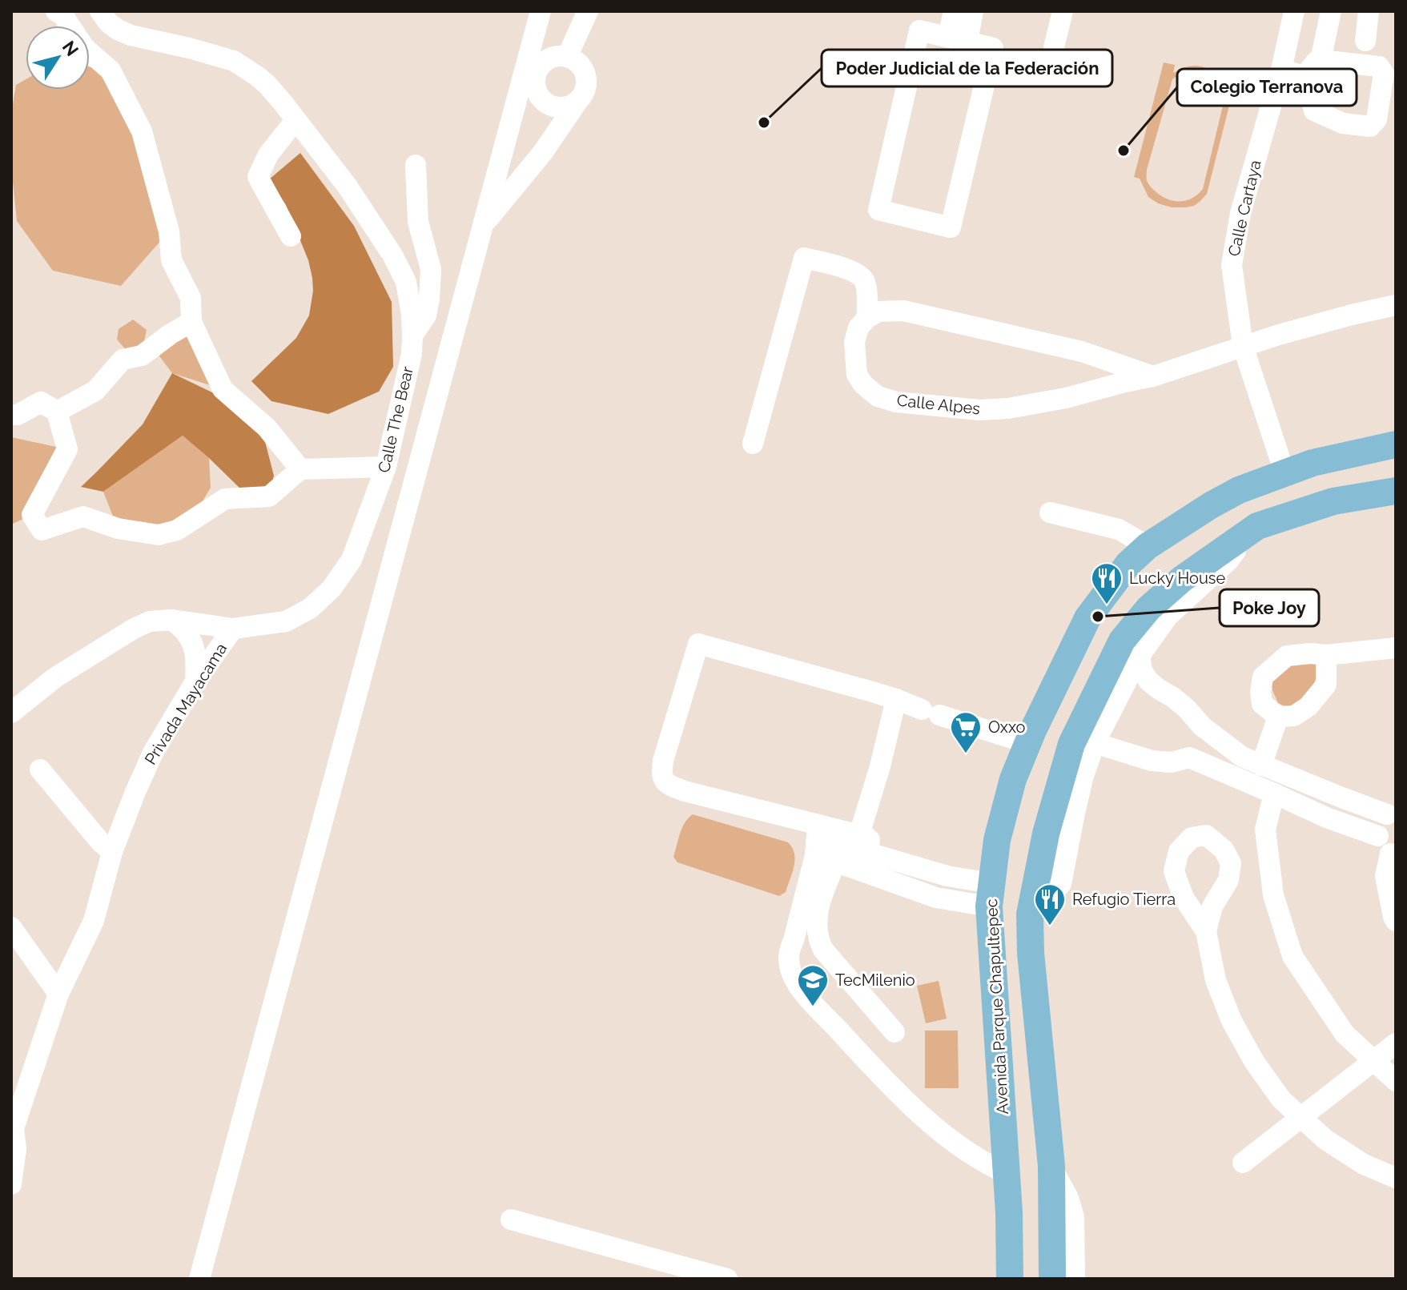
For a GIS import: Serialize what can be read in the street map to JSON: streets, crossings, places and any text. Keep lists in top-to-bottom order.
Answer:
{
  "streets": {
    "main road": ["Avenida Parque Chapultepec"],
    "street": [
      "Calle Cartaya",
      "Calle Alpes",
      "Calle The Bear",
      "Privada Mayacama"
    ]
  },
  "crossings": [
    ["Calle Cartaya", "Calle Alpes"],
    ["Calle Cartaya", "Avenida Parque Chapultepec"],
    ["Calle The Bear", "Privada Mayacama"]
  ],
  "places": {
    "other": ["Poder Judicial de la Federación", "Colegio Terranova", "Poke Joy"],
    "restaurant": ["Lucky House", "Refugio Tierra"],
    "supermarket": ["Oxxo"],
    "school or university": ["TecMilenio"]
  },
  "north": "top right"
}
